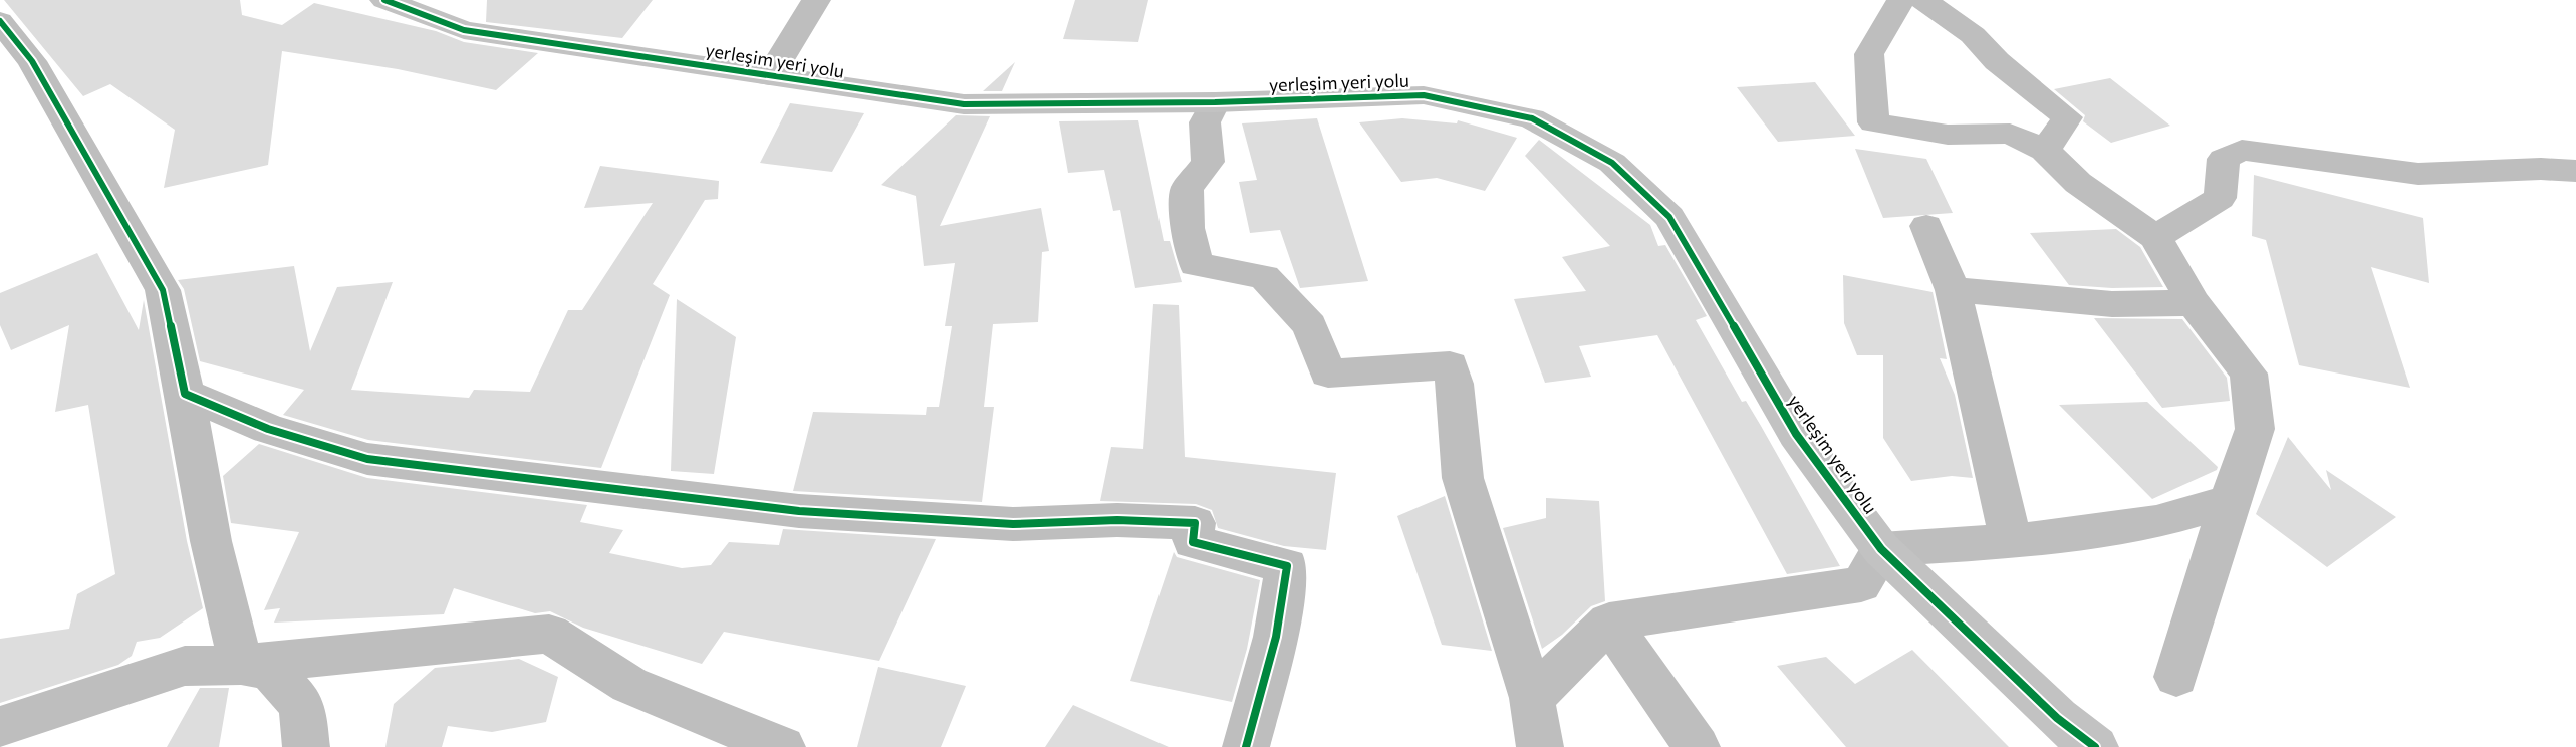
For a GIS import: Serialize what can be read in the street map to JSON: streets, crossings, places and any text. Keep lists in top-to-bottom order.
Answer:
{
  "streets": {
    "street": ["yerleşim yeri yolu"]
  }
}
